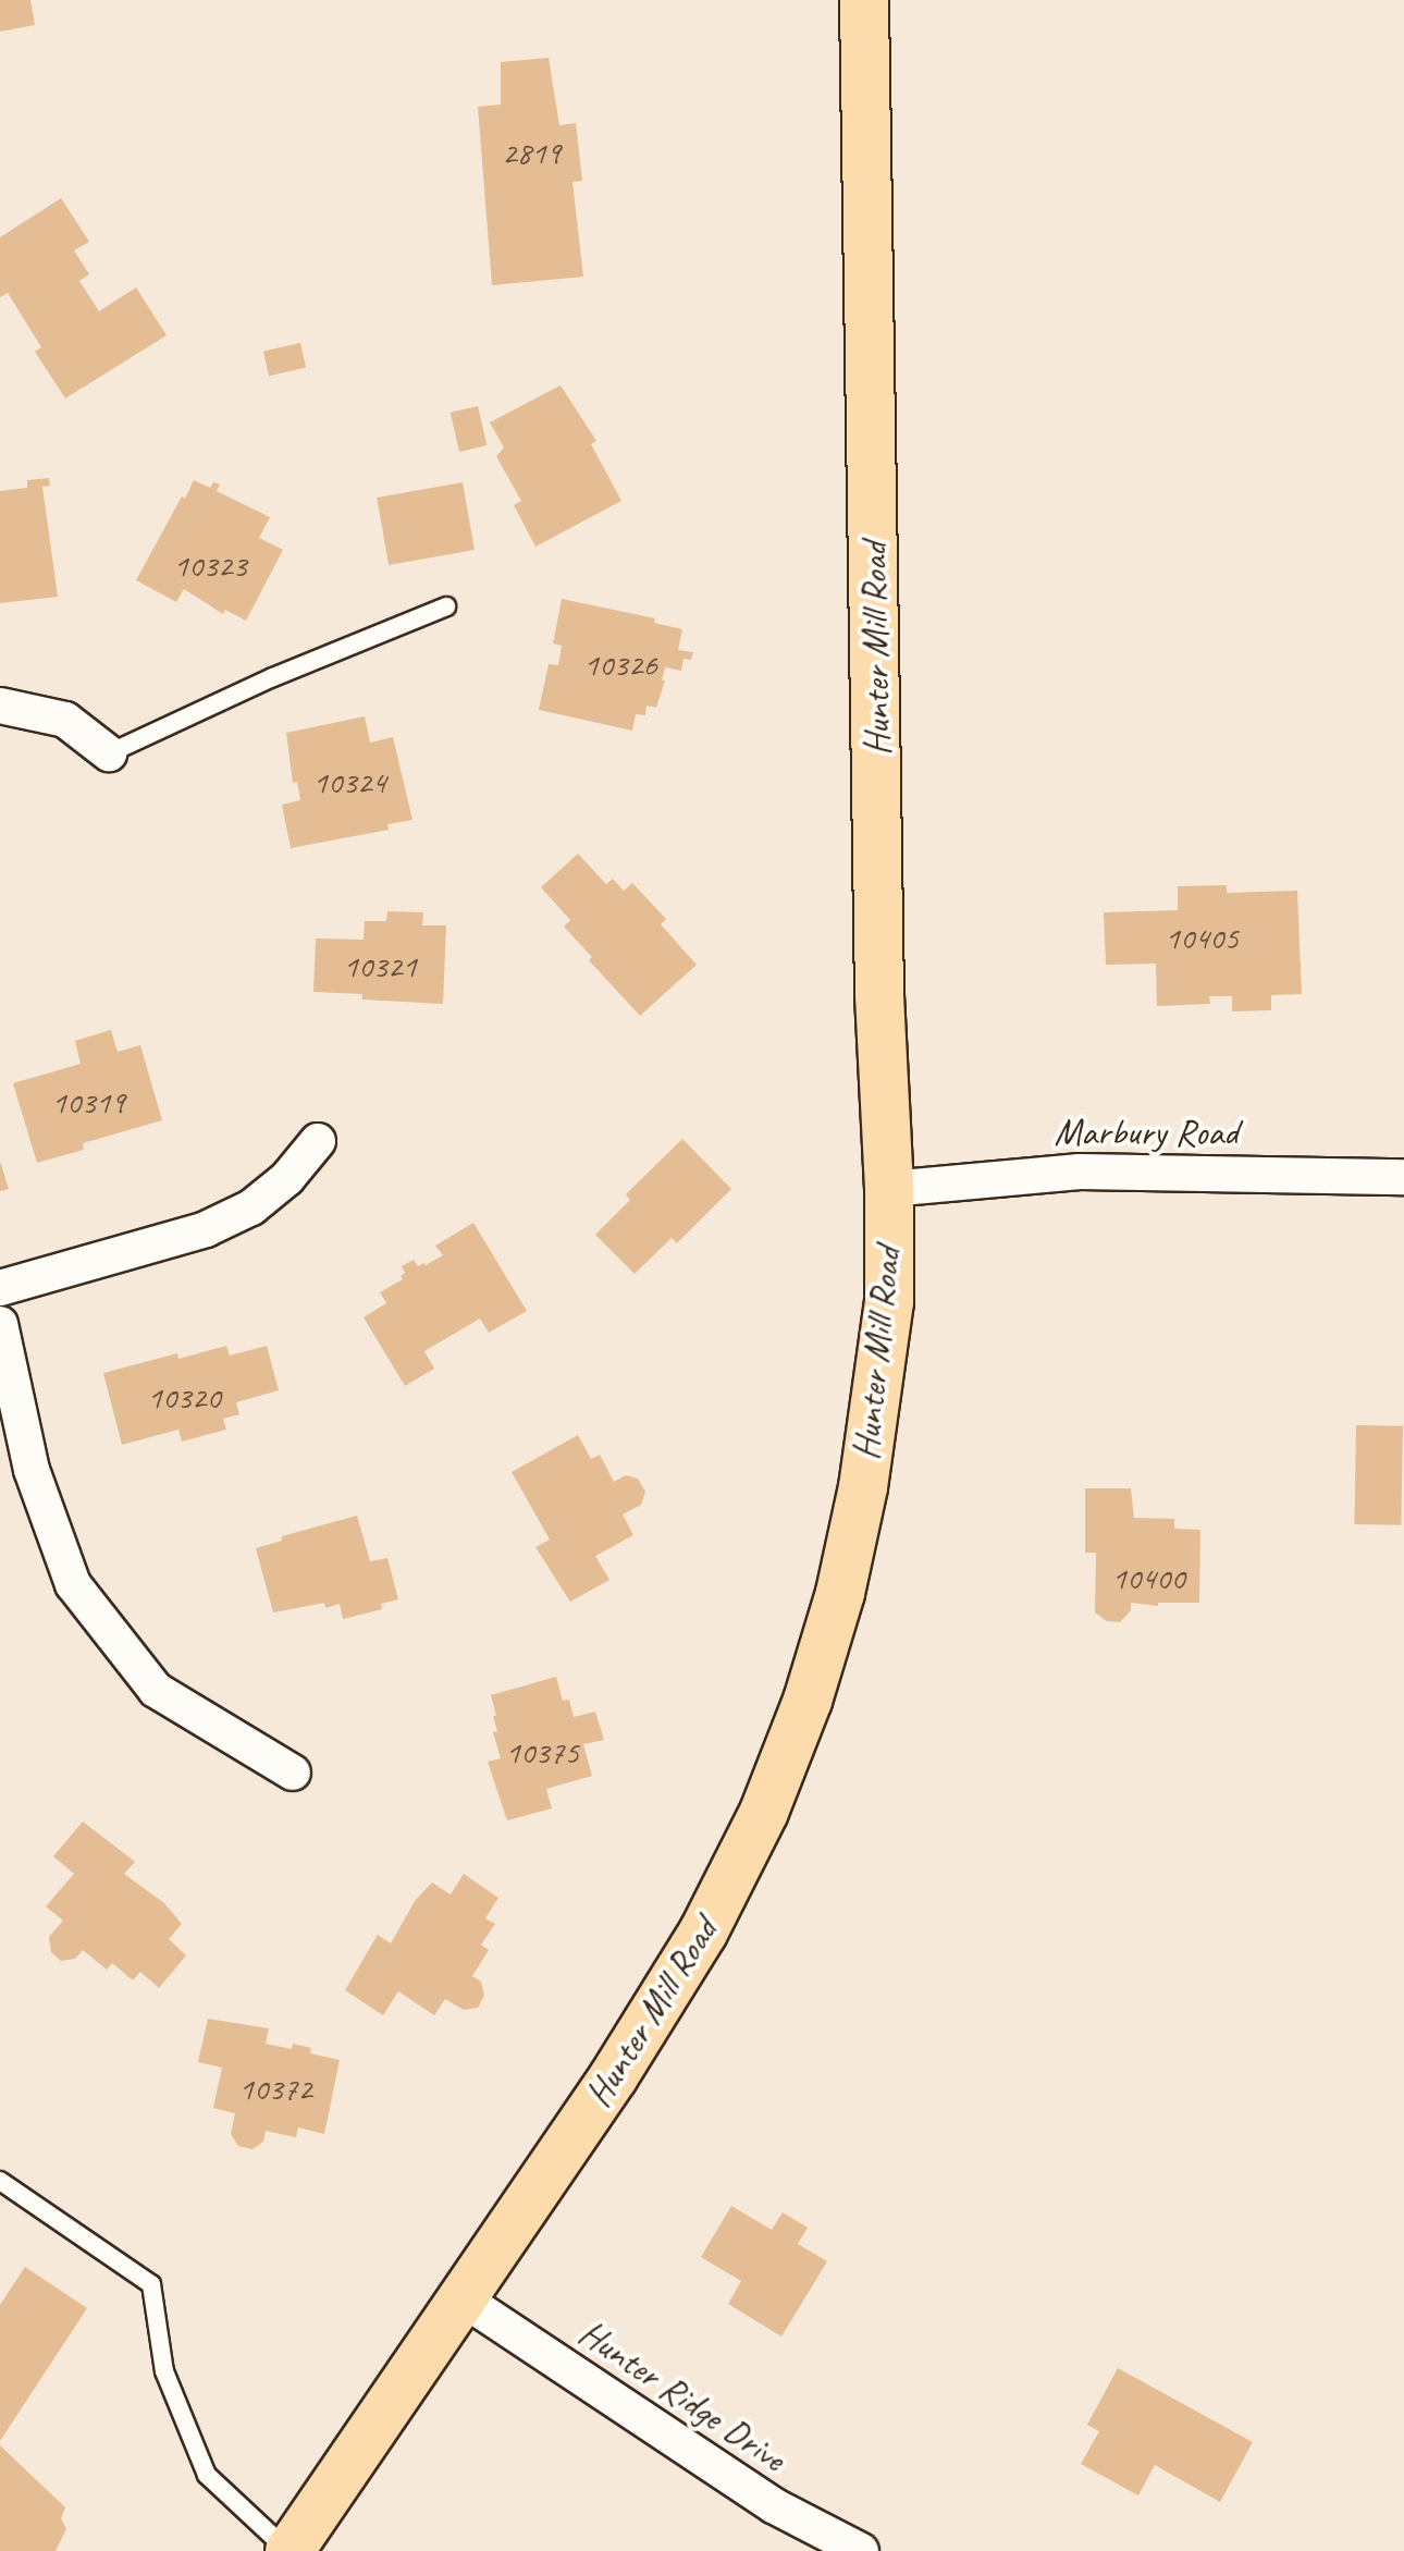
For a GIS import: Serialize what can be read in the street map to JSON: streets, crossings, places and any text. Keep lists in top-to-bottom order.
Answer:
{
  "streets": {
    "main road": ["Hunter Mill Road"],
    "street": ["Marbury Road", "Hunter Ridge Drive"]
  },
  "crossings": [
    ["Hunter Mill Road", "Marbury Road"],
    ["Hunter Mill Road", "Hunter Ridge Drive"]
  ],
  "house_numbers": [
    "2819",
    "10323",
    "10326",
    "10324",
    "10405",
    "10321",
    "10319",
    "10320",
    "10400",
    "10375",
    "10372"
  ]
}
